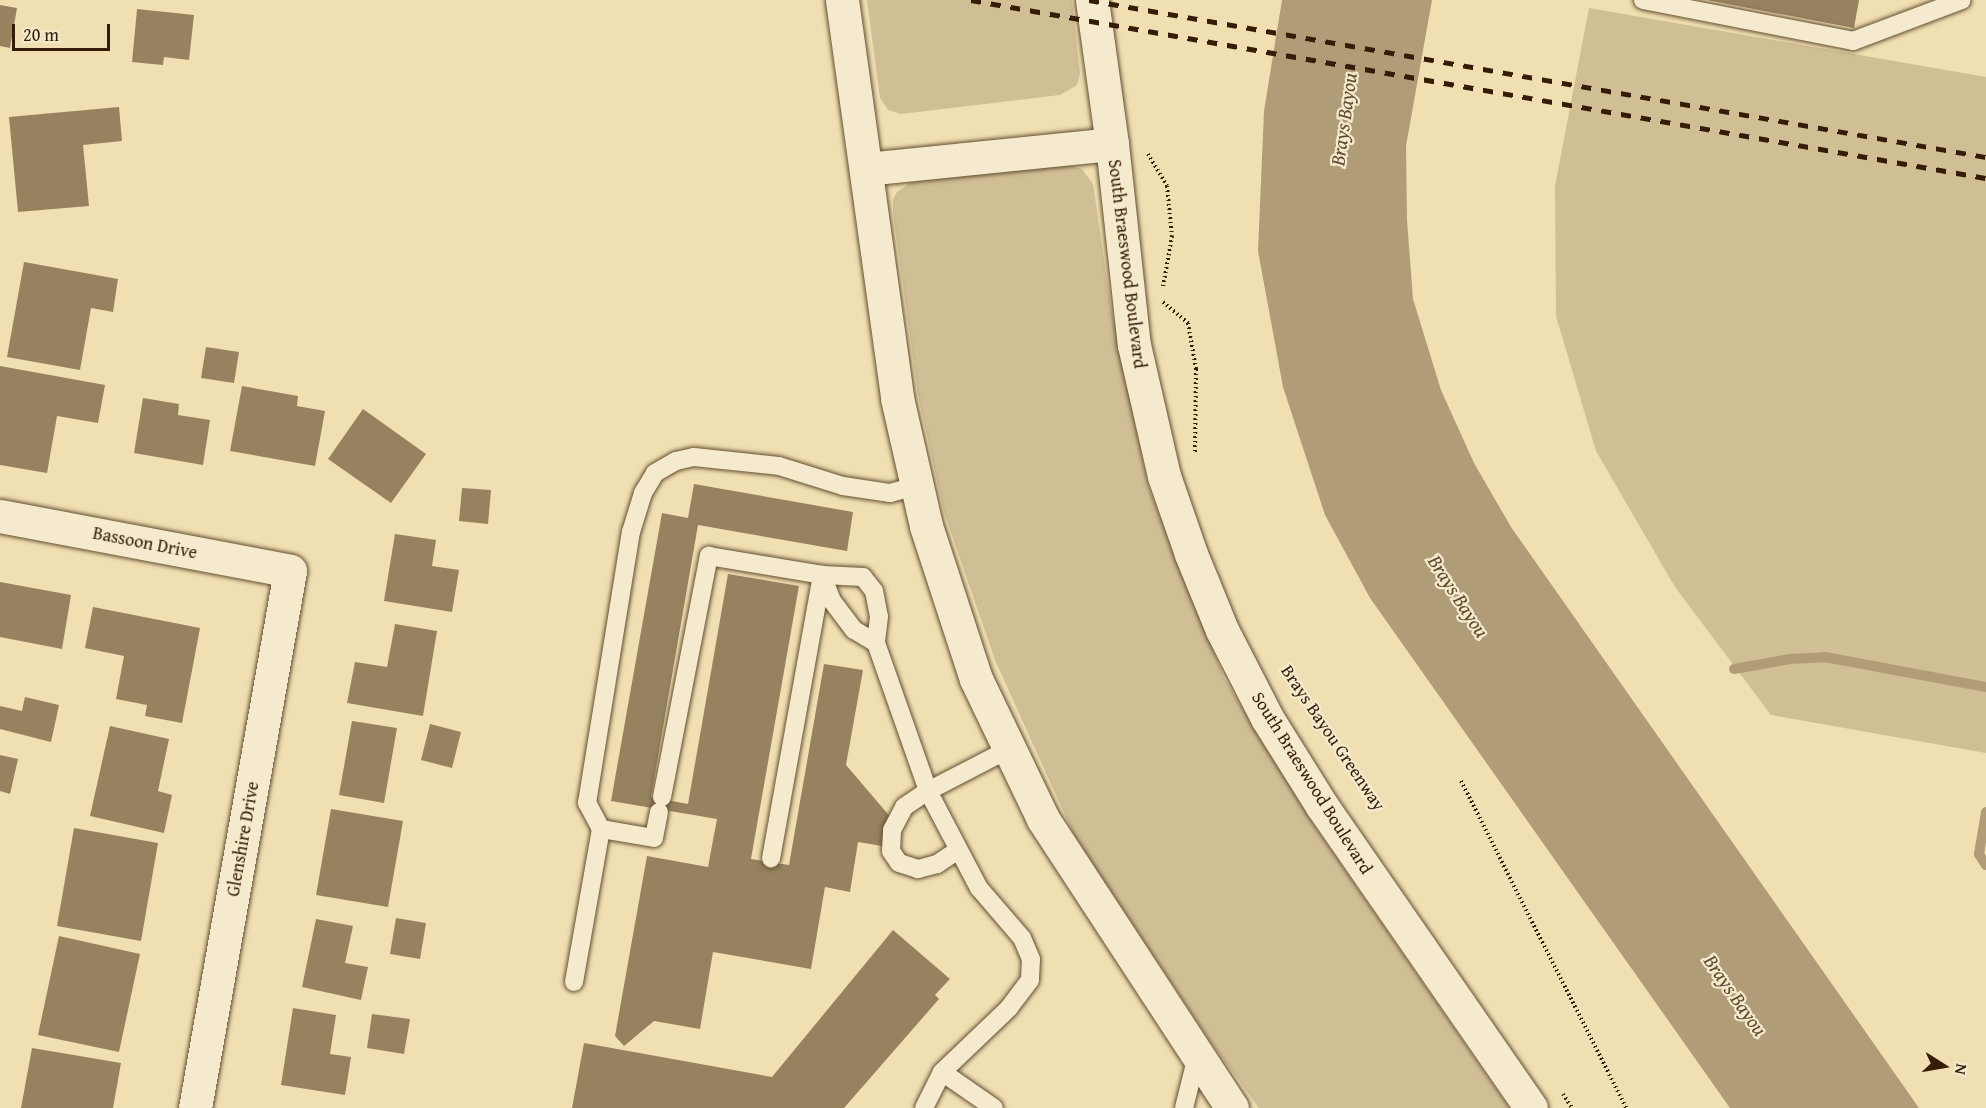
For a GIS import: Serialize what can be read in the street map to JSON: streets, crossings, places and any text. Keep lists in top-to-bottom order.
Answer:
{
  "streets": {
    "main road": ["South Braeswood Boulevard", "Bassoon Drive", "Glenshire Drive"]
  },
  "crossings": [
    ["Bassoon Drive", "Glenshire Drive"]
  ],
  "water": ["Brays Bayou"],
  "scale_bar": "20 m",
  "north": "right"
}
